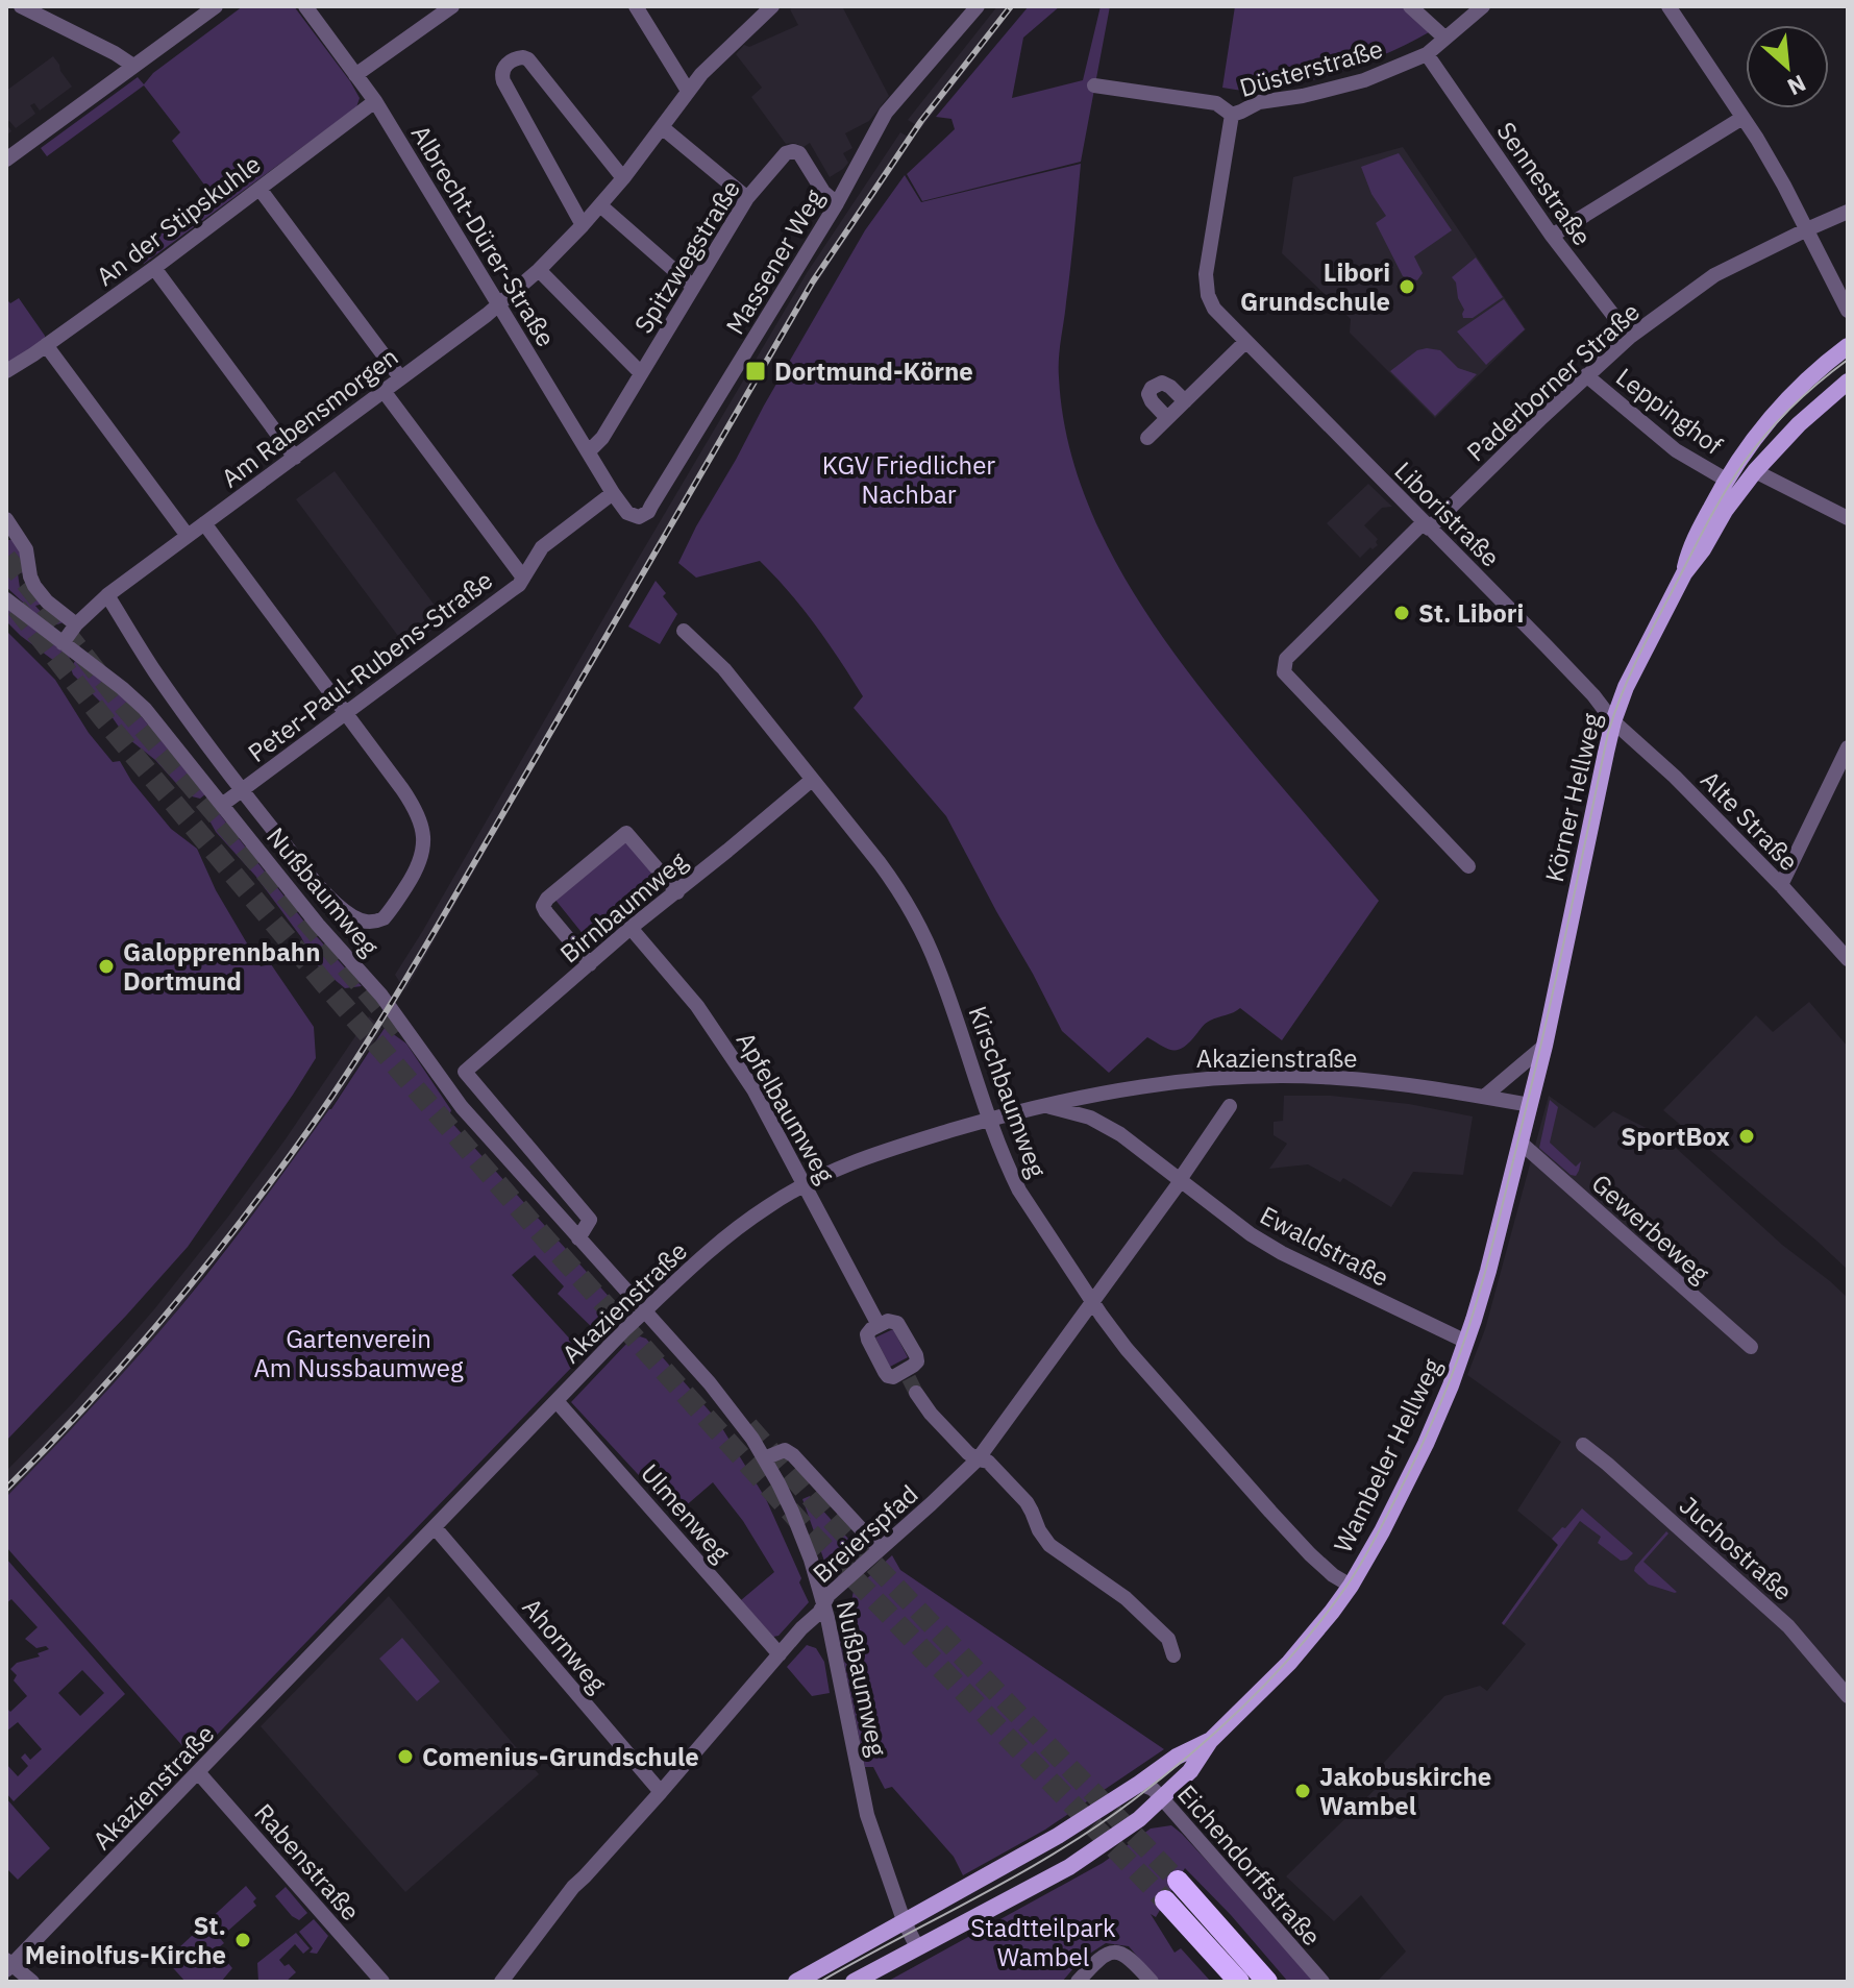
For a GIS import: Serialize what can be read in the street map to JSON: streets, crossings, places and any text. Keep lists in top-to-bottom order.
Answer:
{
  "streets": {
    "main road": ["Körner Hellweg", "Wambeler Hellweg"],
    "street": [
      "Düsterstraße",
      "Sennestraße",
      "An der Stipskuhle",
      "Albrecht-Dürer-Straße",
      "Spitzwegstraße",
      "Massener Weg",
      "Paderborner Straße",
      "Leppinghof",
      "Am Rabensmorgen",
      "Liboristraße",
      "Peter-Paul-Rubens-Straße",
      "Alte Straße",
      "Nußbaumweg",
      "Birnbaumweg",
      "Akazienstraße",
      "Kirschbaumweg",
      "Apfelbaumweg",
      "Gewerbeweg",
      "Ewaldstraße",
      "Ulmenweg",
      "Breierspfad",
      "Juchostraße",
      "Ahornweg",
      "Rabenstraße",
      "Eichendorffstraße"
    ]
  },
  "crossings": [
    ["Düsterstraße", "Sennestraße"],
    ["Düsterstraße", "Liboristraße"],
    ["Sennestraße", "Paderborner Straße"],
    ["An der Stipskuhle", "Albrecht-Dürer-Straße"],
    ["Albrecht-Dürer-Straße", "Spitzwegstraße"],
    ["Albrecht-Dürer-Straße", "Massener Weg"],
    ["Albrecht-Dürer-Straße", "Am Rabensmorgen"],
    ["Albrecht-Dürer-Straße", "Peter-Paul-Rubens-Straße"],
    ["Spitzwegstraße", "Massener Weg"],
    ["Massener Weg", "Peter-Paul-Rubens-Straße"],
    ["Paderborner Straße", "Leppinghof"],
    ["Paderborner Straße", "Liboristraße"],
    ["Leppinghof", "Körner Hellweg"],
    ["Am Rabensmorgen", "Nußbaumweg"],
    ["Liboristraße", "Körner Hellweg"],
    ["Liboristraße", "Alte Straße"],
    ["Peter-Paul-Rubens-Straße", "Nußbaumweg"],
    ["Körner Hellweg", "Alte Straße"],
    ["Körner Hellweg", "Wambeler Hellweg"],
    ["Nußbaumweg", "Birnbaumweg"],
    ["Nußbaumweg", "Akazienstraße"],
    ["Nußbaumweg", "Wambeler Hellweg"],
    ["Nußbaumweg", "Breierspfad"],
    ["Birnbaumweg", "Kirschbaumweg"],
    ["Birnbaumweg", "Apfelbaumweg"],
    ["Akazienstraße", "Kirschbaumweg"],
    ["Akazienstraße", "Apfelbaumweg"],
    ["Akazienstraße", "Ewaldstraße"],
    ["Akazienstraße", "Wambeler Hellweg"],
    ["Akazienstraße", "Ulmenweg"],
    ["Akazienstraße", "Ahornweg"],
    ["Akazienstraße", "Rabenstraße"],
    ["Kirschbaumweg", "Wambeler Hellweg"],
    ["Kirschbaumweg", "Breierspfad"],
    ["Apfelbaumweg", "Breierspfad"],
    ["Gewerbeweg", "Wambeler Hellweg"],
    ["Ewaldstraße", "Wambeler Hellweg"],
    ["Ewaldstraße", "Breierspfad"],
    ["Wambeler Hellweg", "Eichendorffstraße"],
    ["Ulmenweg", "Breierspfad"],
    ["Breierspfad", "Ahornweg"]
  ],
  "parks": ["KGV Friedlicher Nachbar", "Gartenverein Am Nussbaumweg", "Stadtteilpark Wambel"],
  "places": {
    "other": [
      "Libori Grundschule",
      "St. Libori",
      "Galopprennbahn Dortmund",
      "SportBox",
      "Comenius-Grundschule",
      "Jakobuskirche Wambel",
      "St. Meinolfus-Kirche"
    ],
    "transit": ["Dortmund-Körne"]
  },
  "north": "bottom right"
}
